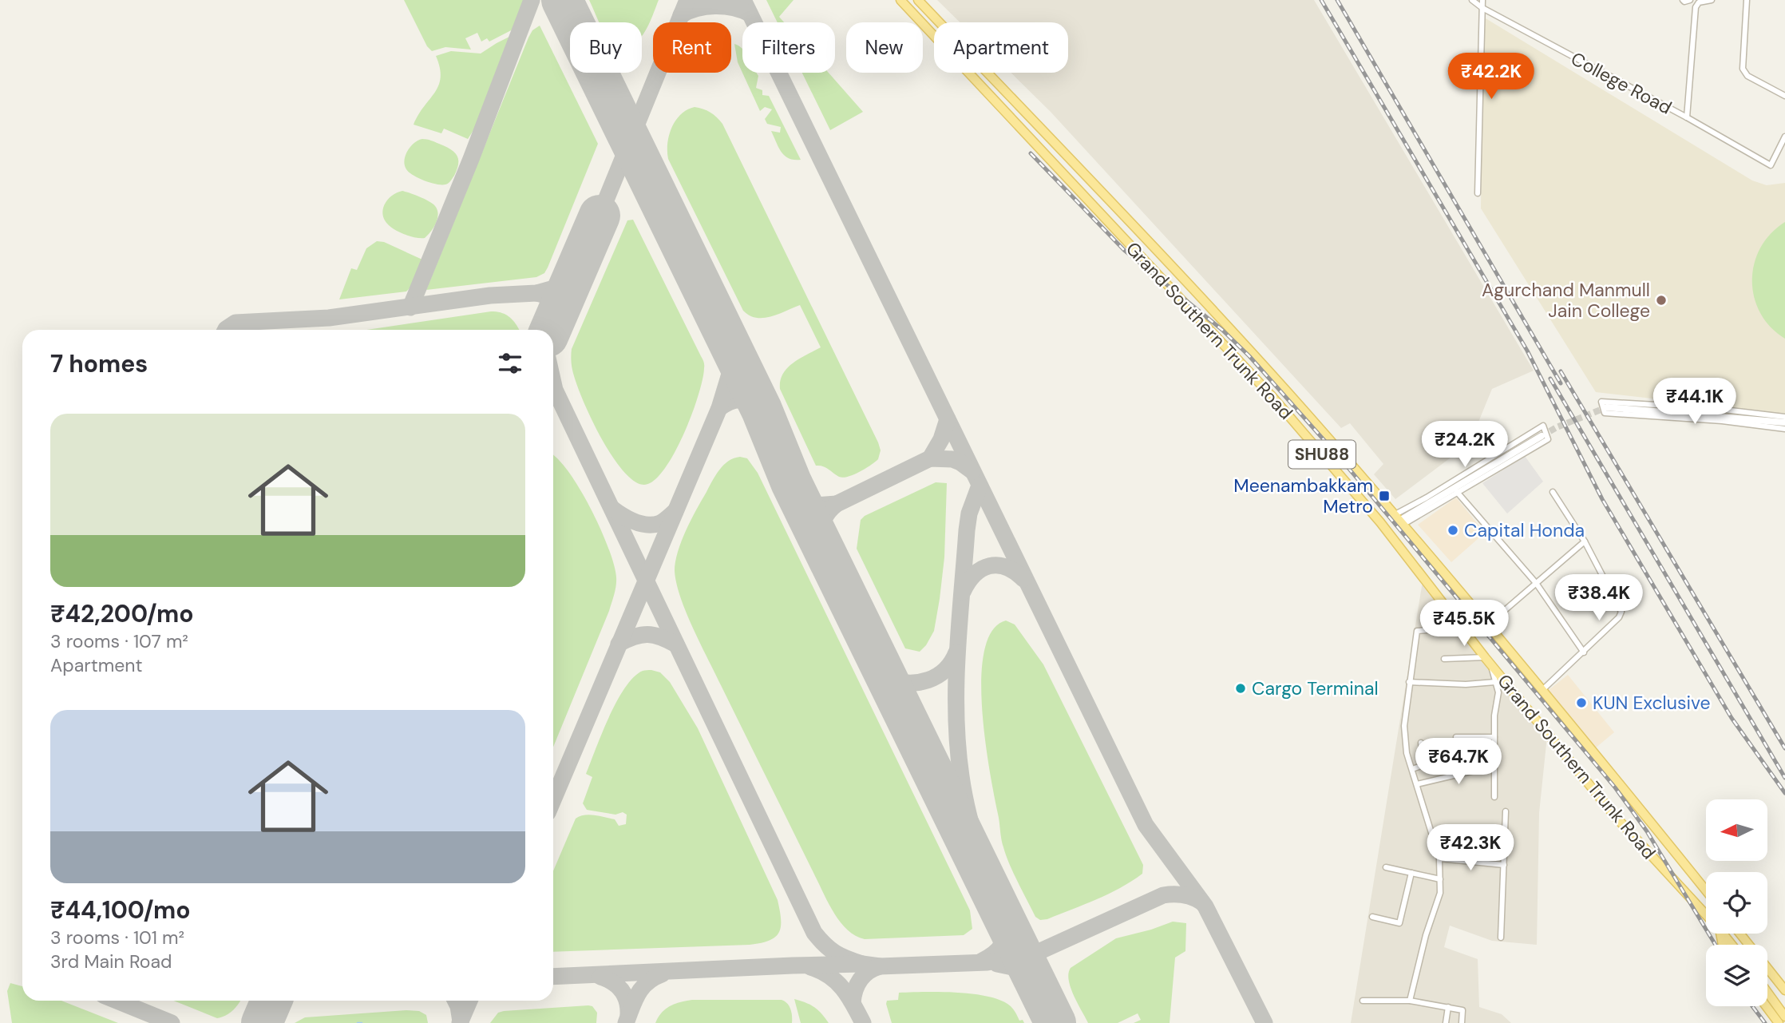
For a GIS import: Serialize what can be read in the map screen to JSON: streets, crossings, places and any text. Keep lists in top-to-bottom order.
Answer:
{
  "streets": {
    "main road": ["Grand Southern Trunk Road", "SHU88"],
    "street": ["College Road"]
  },
  "places": {
    "other": [
      "Agurchand Manmull Jain College",
      "Capital Honda",
      "Cargo Terminal",
      "KUN Exclusive"
    ],
    "transit": ["Meenambakkam Metro"]
  },
  "north": "left",
  "page": {
    "chip": [
      "Buy",
      "Rent",
      "Filters",
      "New",
      "Apartment"
    ],
    "price": [
      "₹42.2K",
      "₹44.1K",
      "₹24.2K",
      "₹38.4K",
      "₹45.5K",
      "₹64.7K",
      "₹42.3K"
    ],
    "heading": "7 homes",
    "list": [
      {
        "name": "₹42,200/mo",
        "note": "3 rooms · 107 m² · Apartment"
      },
      {
        "name": "₹44,100/mo",
        "note": "3 rooms · 101 m² · 3rd Main Road"
      }
    ]
  }
}
